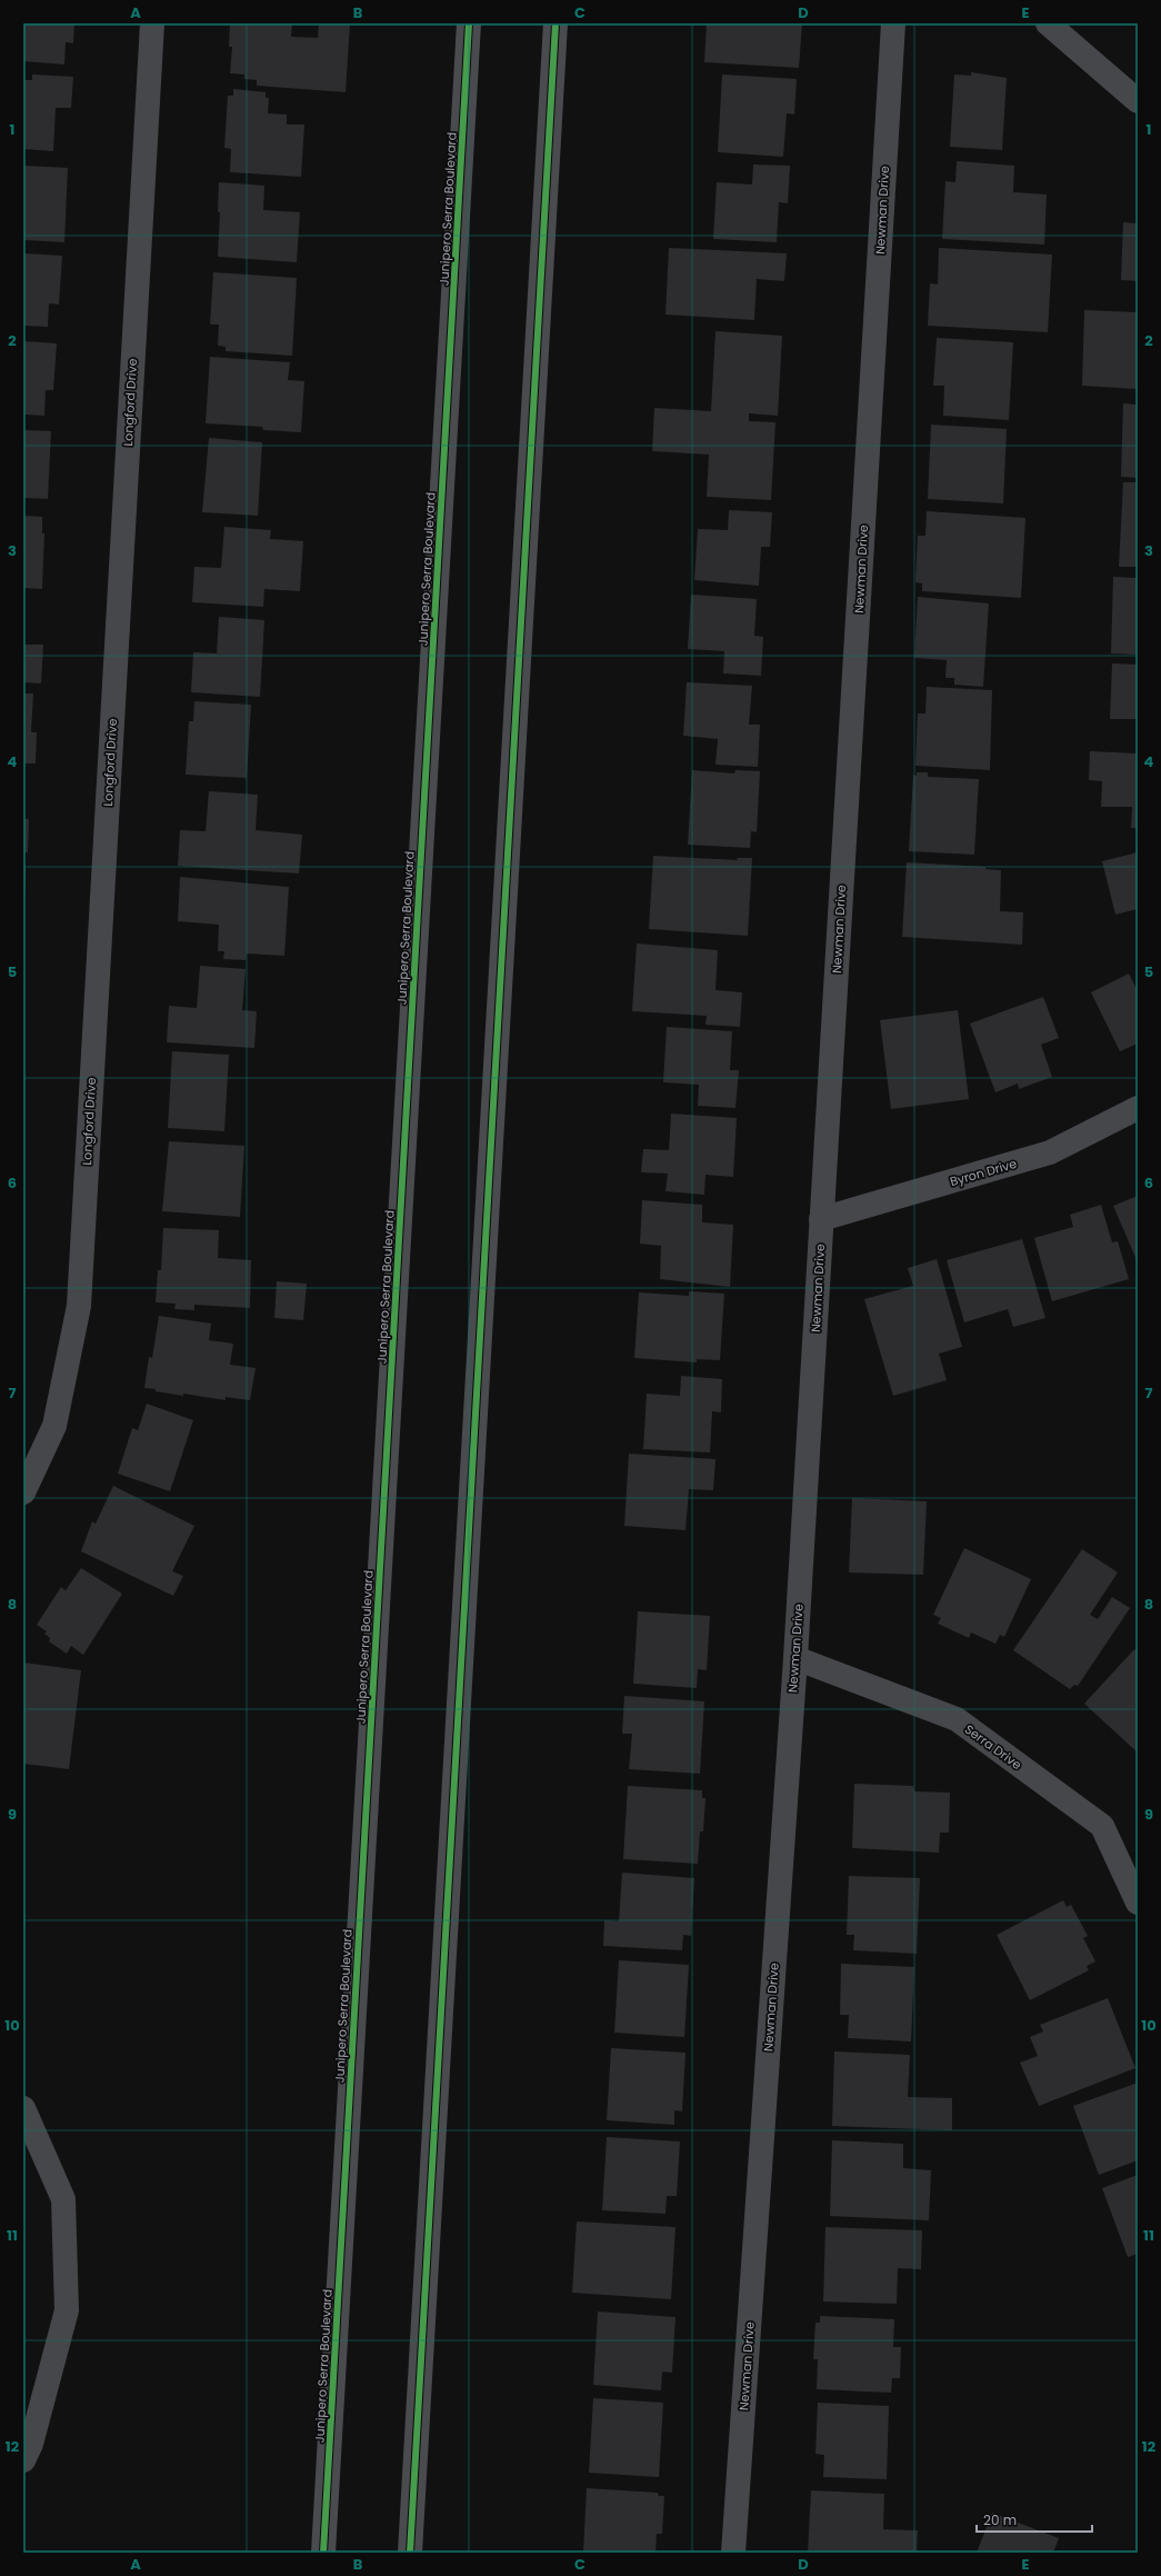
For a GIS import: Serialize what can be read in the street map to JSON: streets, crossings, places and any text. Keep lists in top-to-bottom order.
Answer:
{
  "streets": {
    "main road": ["Junipero Serra Boulevard"],
    "street": [
      "Newman Drive",
      "Longford Drive",
      "Byron Drive",
      "Serra Drive"
    ]
  },
  "crossings": [
    ["Newman Drive", "Byron Drive"],
    ["Newman Drive", "Serra Drive"]
  ],
  "scale_bar": "20 m",
  "grid": {
    "columns": [
      "A",
      "B",
      "C",
      "D",
      "E"
    ],
    "rows": [
      "1",
      "2",
      "3",
      "4",
      "5",
      "6",
      "7",
      "8",
      "9",
      "10",
      "11",
      "12"
    ]
  }
}
